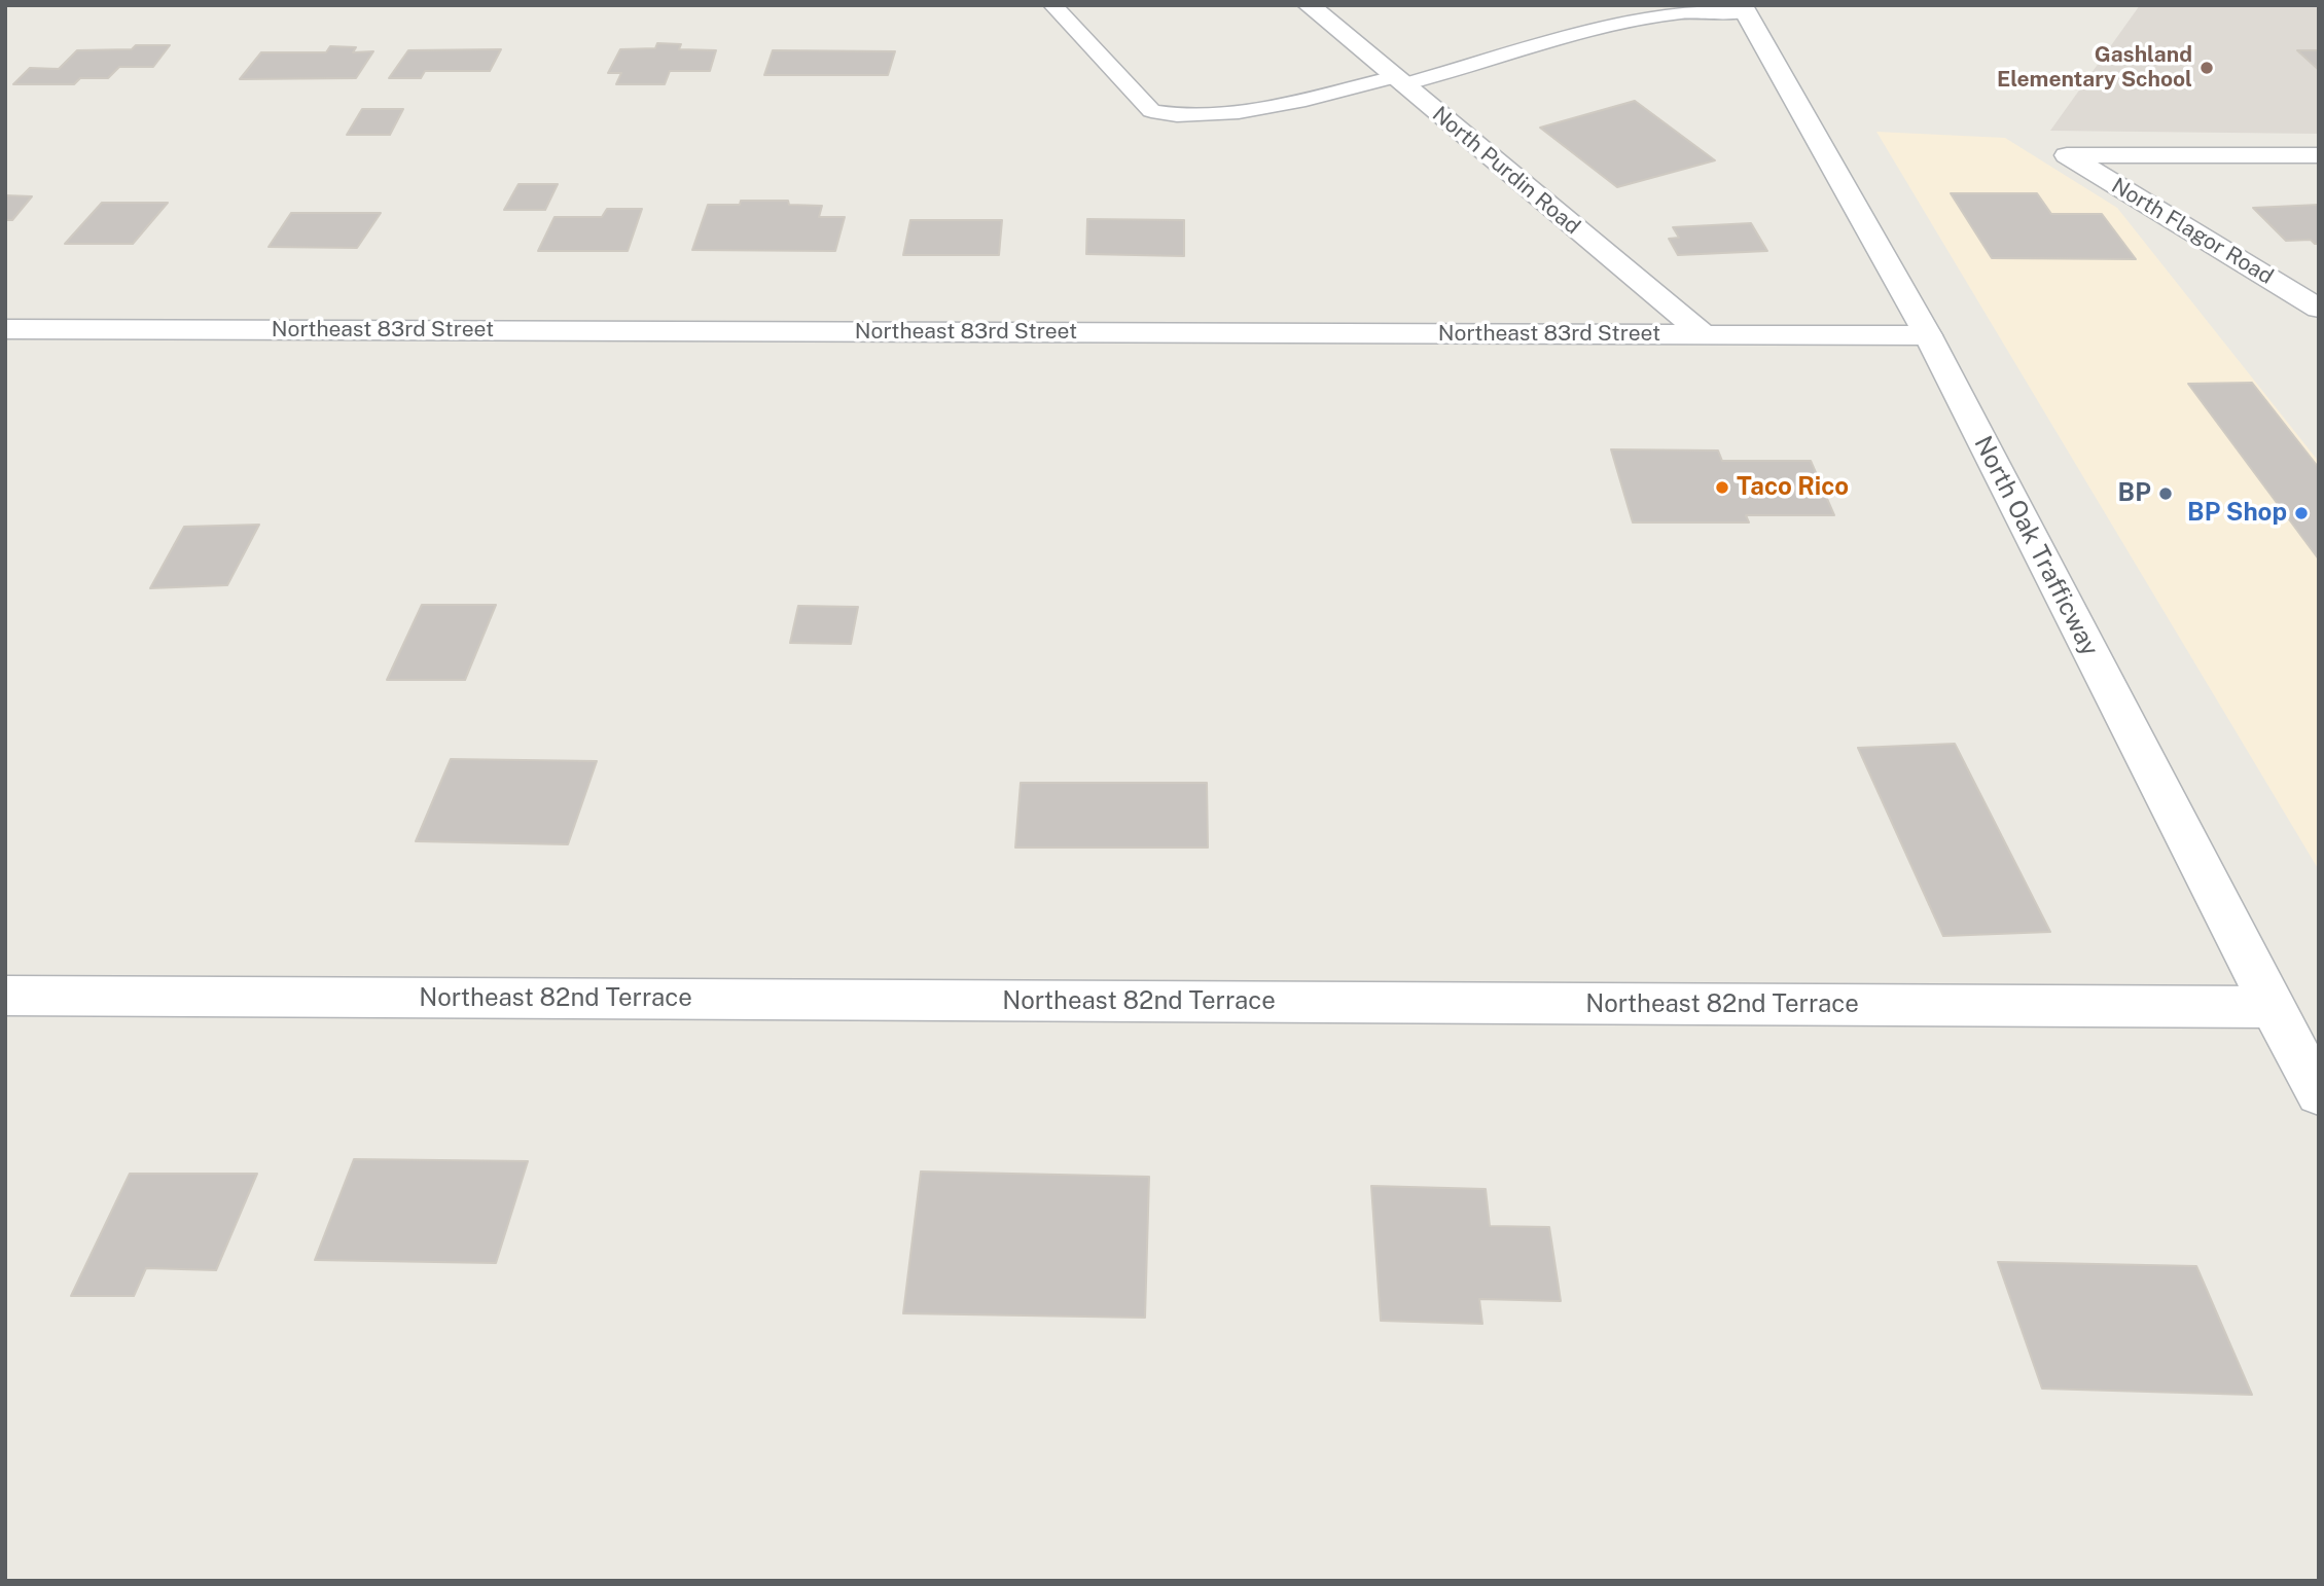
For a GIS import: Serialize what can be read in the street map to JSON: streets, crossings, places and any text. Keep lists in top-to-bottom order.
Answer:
{
  "streets": {
    "street": [
      "North Purdin Road",
      "North Flagor Road",
      "Northeast 83rd Street",
      "North Oak Trafficway",
      "Northeast 82nd Terrace"
    ]
  },
  "crossings": [
    ["North Purdin Road", "Northeast 83rd Street"],
    ["Northeast 83rd Street", "North Oak Trafficway"],
    ["North Oak Trafficway", "Northeast 82nd Terrace"]
  ],
  "places": [
    "Gashland Elementary School",
    "Taco Rico",
    "BP",
    "BP Shop"
  ]
}
